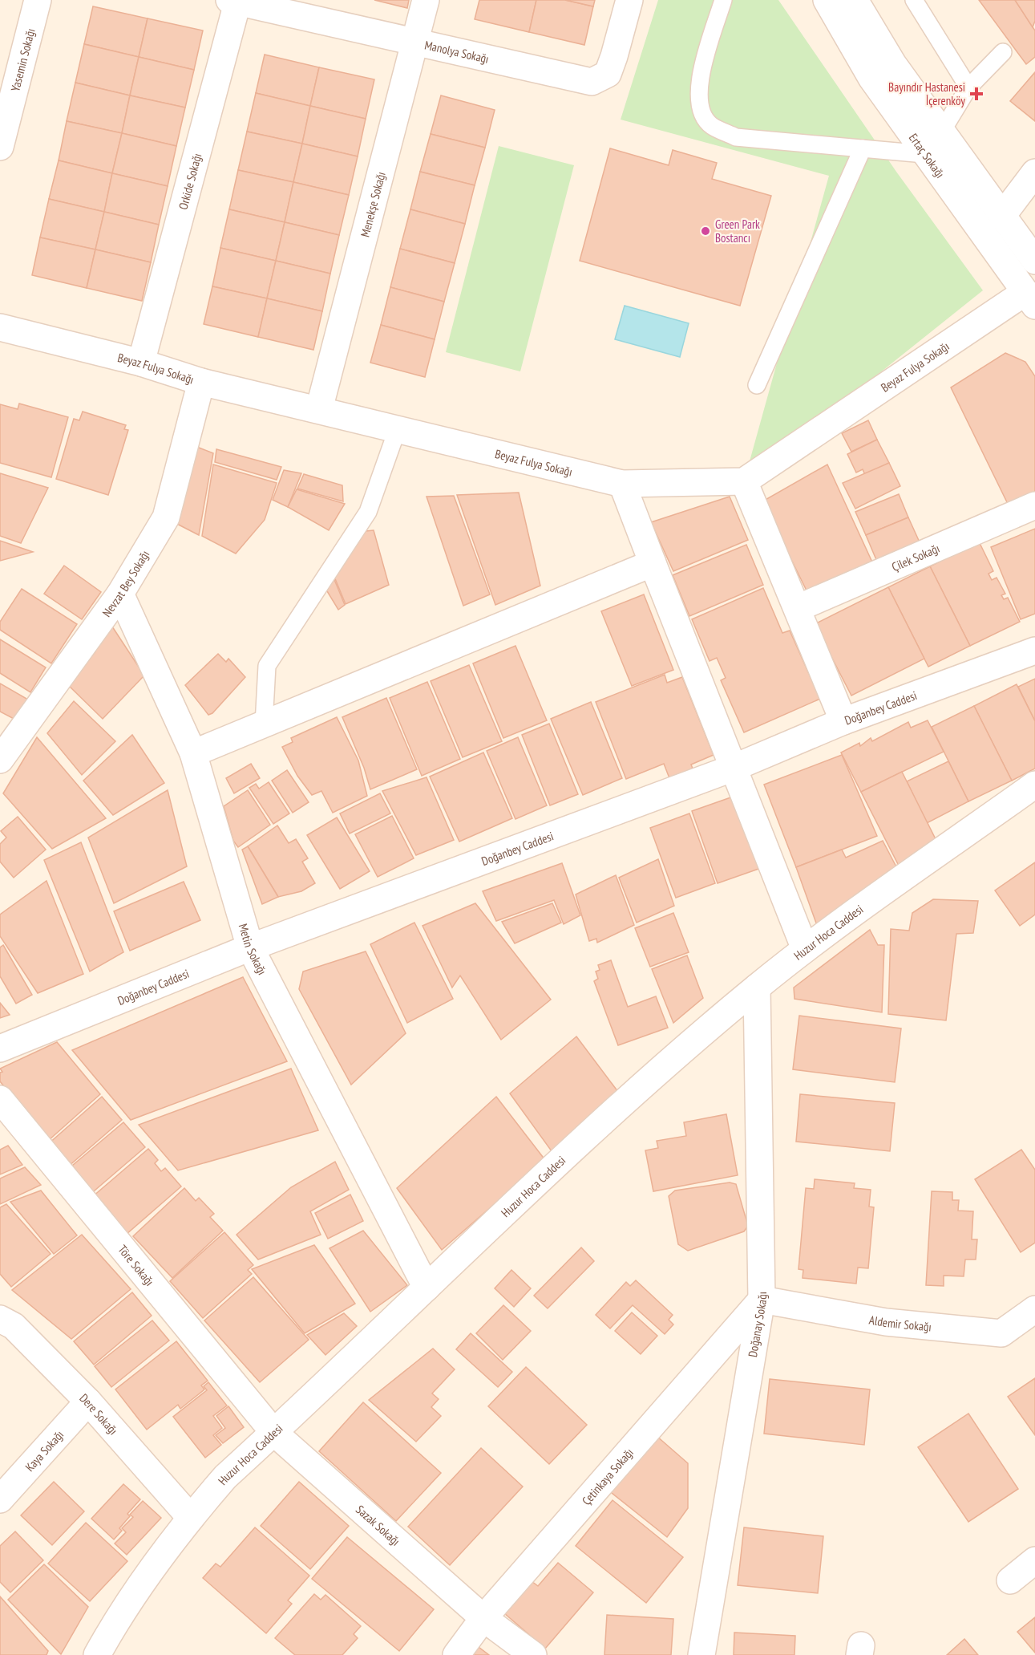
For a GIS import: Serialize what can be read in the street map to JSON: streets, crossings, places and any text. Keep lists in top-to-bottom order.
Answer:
{
  "streets": {
    "street": [
      "Manolya Sokağı",
      "Yasemin Sokağı",
      "Ertaç Sokağı",
      "Orkide Sokağı",
      "Menekşe Sokağı",
      "Beyaz Fulya Sokağı",
      "Çilek Sokağı",
      "Nevzat Bey Sokağı",
      "Doğanbey Caddesi",
      "Huzur Hoca Caddesi",
      "Metin Sokağı",
      "Töre Sokağı",
      "Aldemir Sokağı",
      "Doğanay Sokağı",
      "Dere Sokağı",
      "Kaya Sokağı",
      "Çetinkaya Sokağı",
      "Sazak Sokağı"
    ]
  },
  "crossings": [
    ["Manolya Sokağı", "Orkide Sokağı"],
    ["Manolya Sokağı", "Menekşe Sokağı"],
    ["Ertaç Sokağı", "Beyaz Fulya Sokağı"],
    ["Orkide Sokağı", "Beyaz Fulya Sokağı"],
    ["Menekşe Sokağı", "Beyaz Fulya Sokağı"],
    ["Beyaz Fulya Sokağı", "Nevzat Bey Sokağı"],
    ["Nevzat Bey Sokağı", "Metin Sokağı"],
    ["Doğanbey Caddesi", "Metin Sokağı"],
    ["Huzur Hoca Caddesi", "Metin Sokağı"],
    ["Huzur Hoca Caddesi", "Töre Sokağı"],
    ["Huzur Hoca Caddesi", "Doğanay Sokağı"],
    ["Huzur Hoca Caddesi", "Dere Sokağı"],
    ["Huzur Hoca Caddesi", "Sazak Sokağı"],
    ["Töre Sokağı", "Sazak Sokağı"],
    ["Aldemir Sokağı", "Doğanay Sokağı"],
    ["Aldemir Sokağı", "Çetinkaya Sokağı"],
    ["Doğanay Sokağı", "Çetinkaya Sokağı"],
    ["Dere Sokağı", "Kaya Sokağı"],
    ["Çetinkaya Sokağı", "Sazak Sokağı"]
  ],
  "places": {
    "health": ["Bayındır Hastanesi İçerenköy"],
    "other": ["Green Park Bostancı"]
  }
}
